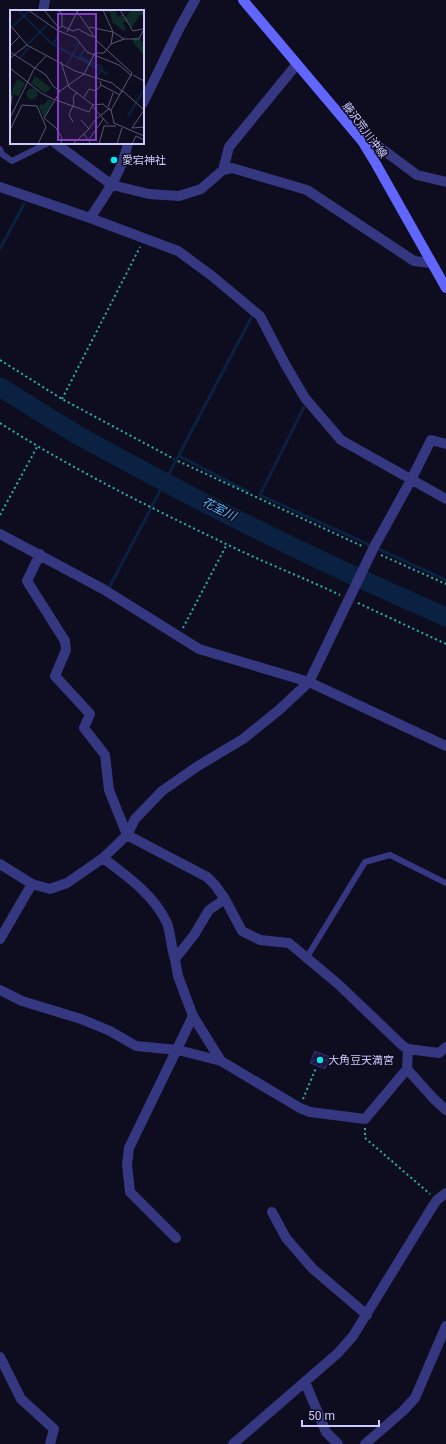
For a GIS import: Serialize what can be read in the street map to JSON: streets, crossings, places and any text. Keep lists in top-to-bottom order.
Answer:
{
  "streets": {
    "main road": ["藤沢荒川沖線"]
  },
  "water": ["花室川"],
  "places": ["愛宕神社", "大角豆天満宮"],
  "scale_bar": "50 m"
}
